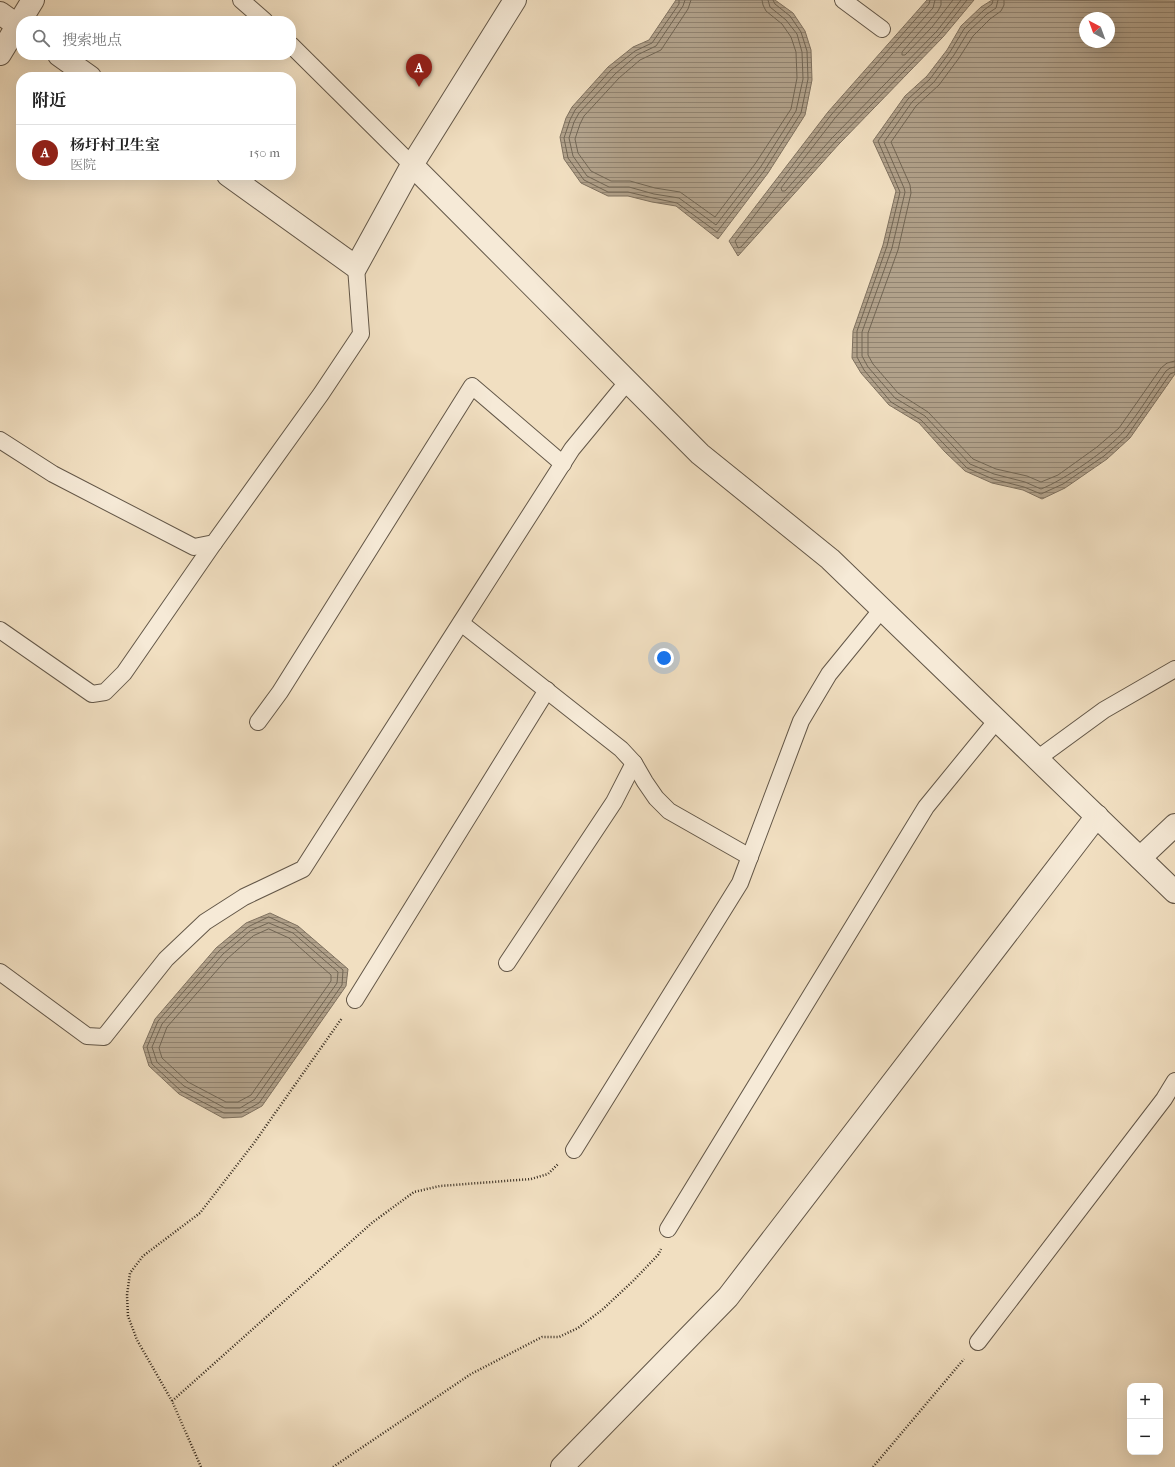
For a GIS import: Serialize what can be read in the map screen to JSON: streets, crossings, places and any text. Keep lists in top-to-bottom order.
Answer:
{
  "north": "top left",
  "page": {
    "search": "搜索地点",
    "pins": "A",
    "heading": "附近",
    "list": [
      {
        "mark": "A",
        "name": "杨圩村卫生室",
        "note": "医院",
        "value": "150 m"
      }
    ],
    "map_buttons": ["+", "−"]
  }
}
